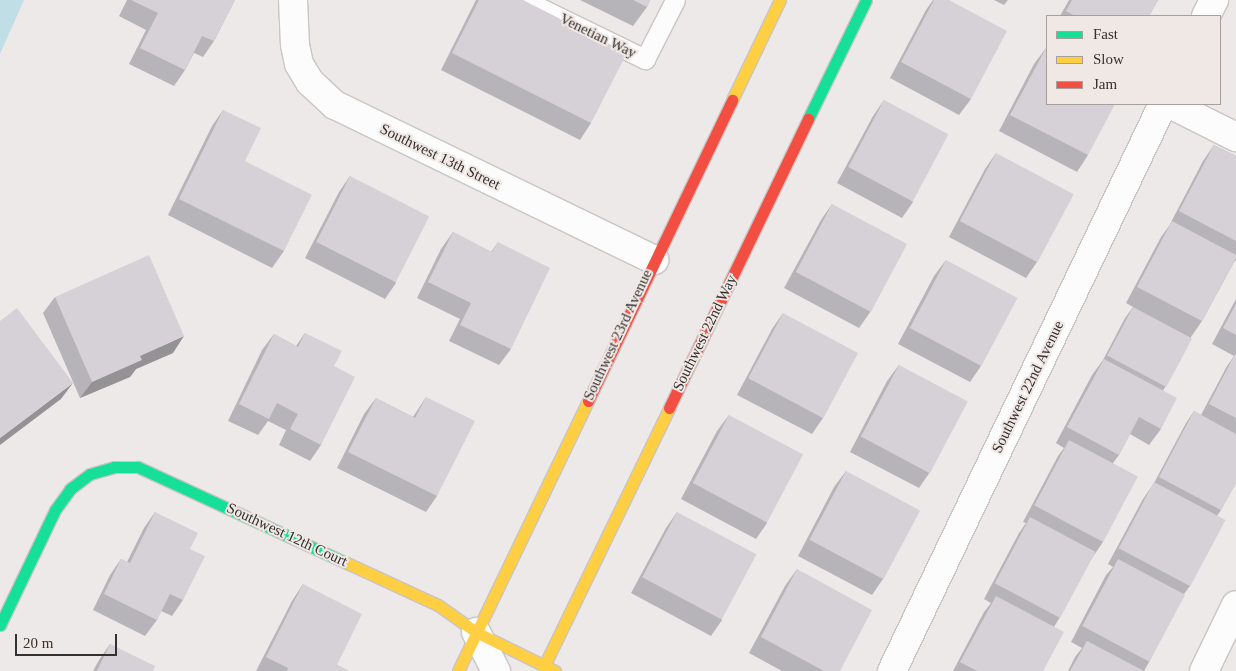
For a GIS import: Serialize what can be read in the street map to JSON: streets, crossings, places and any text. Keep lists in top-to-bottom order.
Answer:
{
  "streets": {
    "street": [
      "Southwest 13th Street",
      "Southwest 22nd Way",
      "Southwest 23rd Avenue",
      "Southwest 22nd Avenue",
      "Southwest 12th Court"
    ],
    "lane": ["Venetian Way"]
  },
  "crossings": [
    ["Southwest 13th Street", "Southwest 23rd Avenue"],
    ["Southwest 22nd Way", "Southwest 12th Court"],
    ["Southwest 23rd Avenue", "Southwest 12th Court"]
  ],
  "legend": ["Fast", "Slow", "Jam"],
  "scale_bar": "20 m"
}
